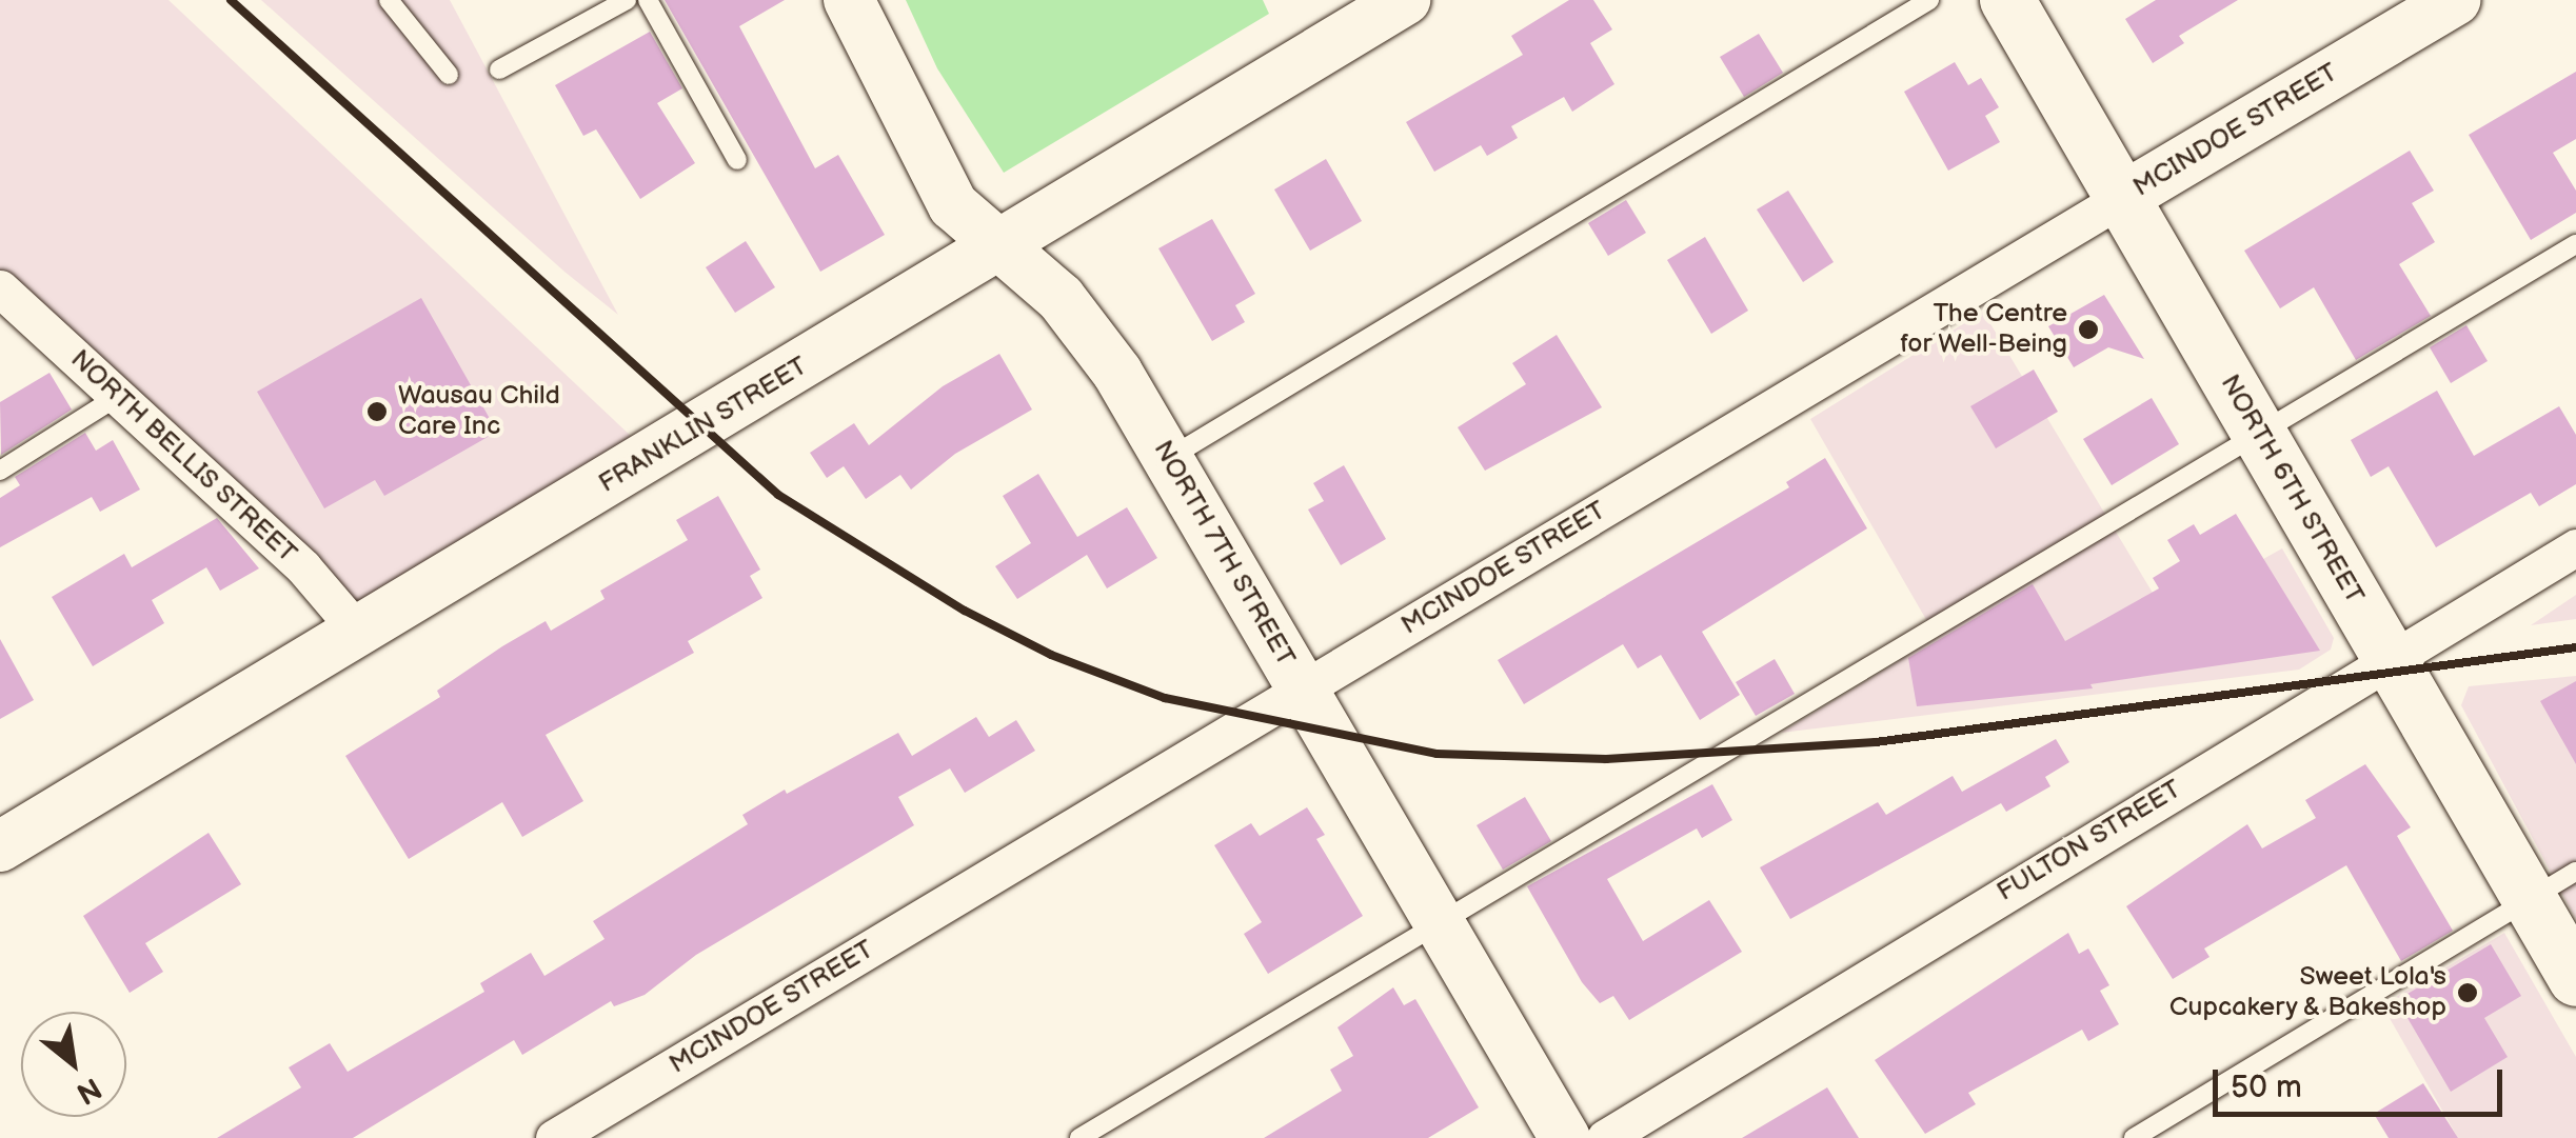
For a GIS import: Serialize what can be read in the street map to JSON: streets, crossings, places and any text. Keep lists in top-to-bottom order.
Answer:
{
  "streets": {
    "main road": ["NORTH 6TH STREET"],
    "street": [
      "MCINDOE STREET",
      "FRANKLIN STREET",
      "NORTH BELLIS STREET",
      "NORTH 7TH STREET",
      "FULTON STREET"
    ]
  },
  "crossings": [
    ["MCINDOE STREET", "NORTH 6TH STREET"],
    ["MCINDOE STREET", "NORTH 7TH STREET"],
    ["FRANKLIN STREET", "NORTH BELLIS STREET"],
    ["FRANKLIN STREET", "NORTH 7TH STREET"],
    ["NORTH 6TH STREET", "FULTON STREET"]
  ],
  "places": ["The Centre for Well-Being", "Wausau Child Care Inc", "Sweet Lola's Cupcakery & Bakeshop"],
  "scale_bar": "50 m",
  "north": "bottom right"
}
